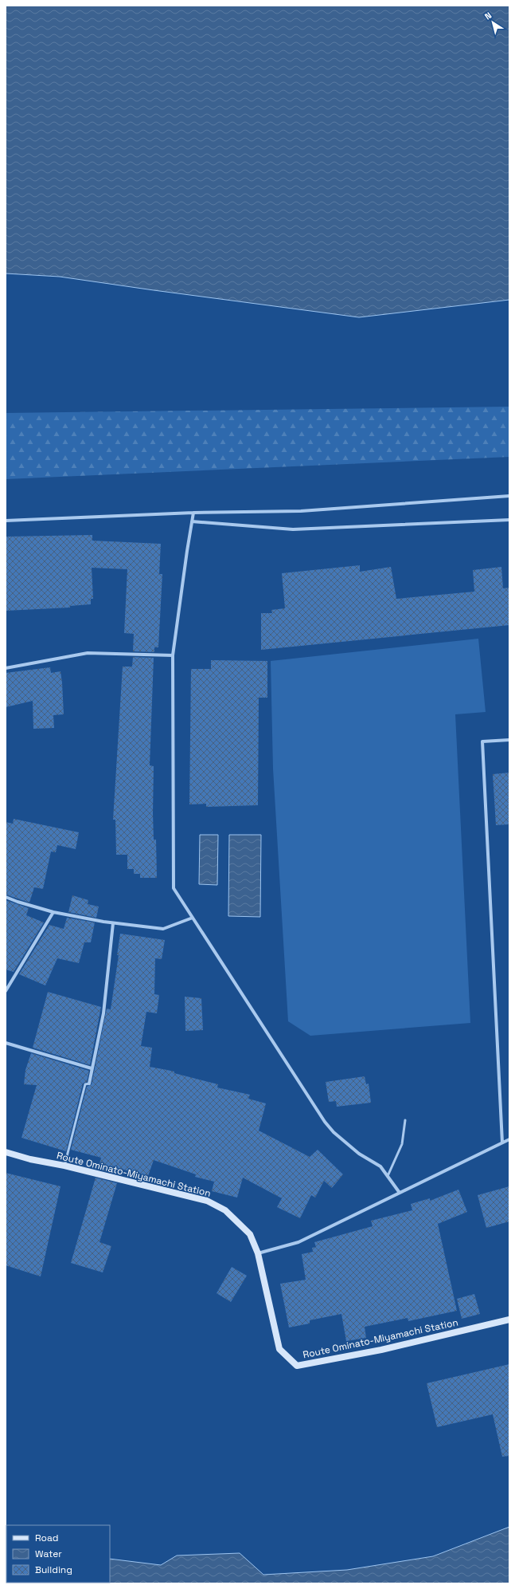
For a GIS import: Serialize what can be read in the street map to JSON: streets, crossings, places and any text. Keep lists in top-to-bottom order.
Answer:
{
  "streets": {
    "main road": ["Route Ominato-Miyamachi Station"]
  },
  "legend": ["Road", "Water", "Building"],
  "north": "top left"
}
